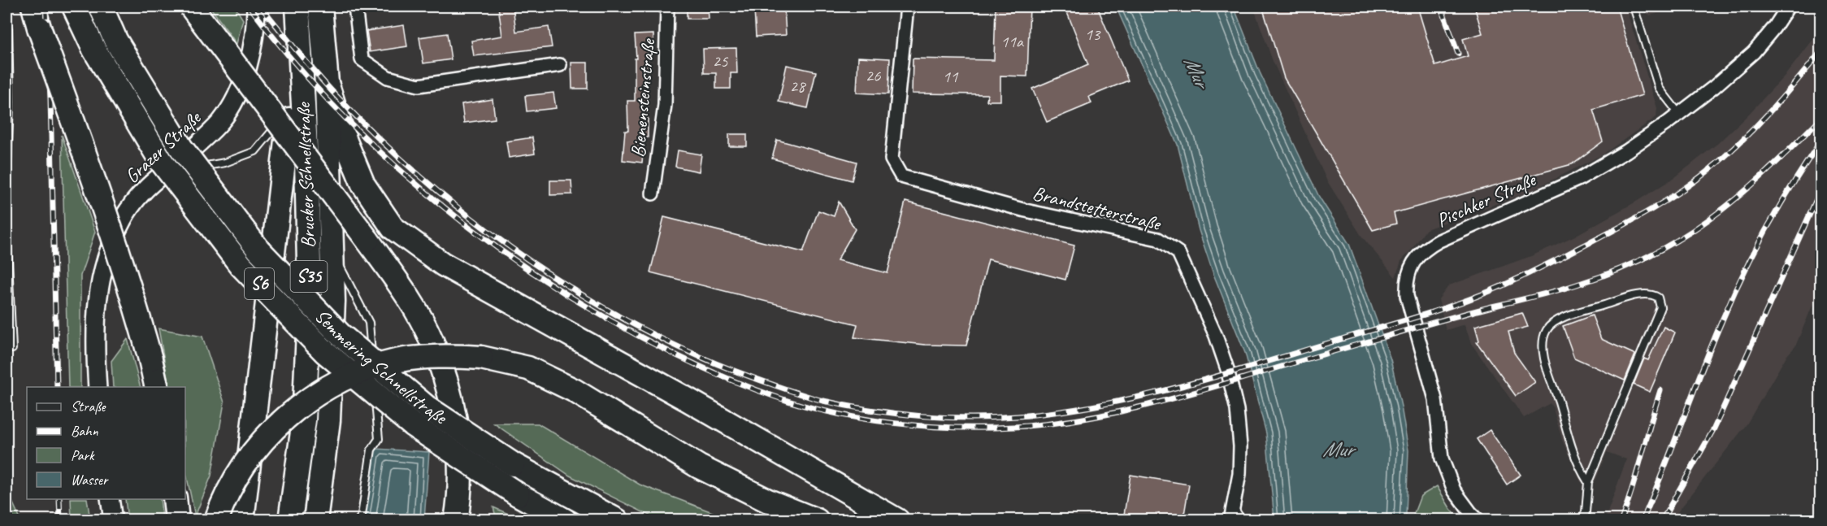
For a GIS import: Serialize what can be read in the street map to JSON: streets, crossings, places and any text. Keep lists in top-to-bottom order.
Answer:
{
  "streets": {
    "highway": [
      "Brucker Schnellstraße",
      "S35",
      "S6",
      "Semmering Schnellstraße"
    ],
    "street": [
      "Bienensteinstraße",
      "Grazer Straße",
      "Pischker Straße",
      "Brandstetterstraße"
    ]
  },
  "water": ["Mur"],
  "house_numbers": [
    "13",
    "11a",
    "25",
    "26",
    "11",
    "28"
  ],
  "legend": [
    "Straße",
    "Bahn",
    "Park",
    "Wasser"
  ]
}
